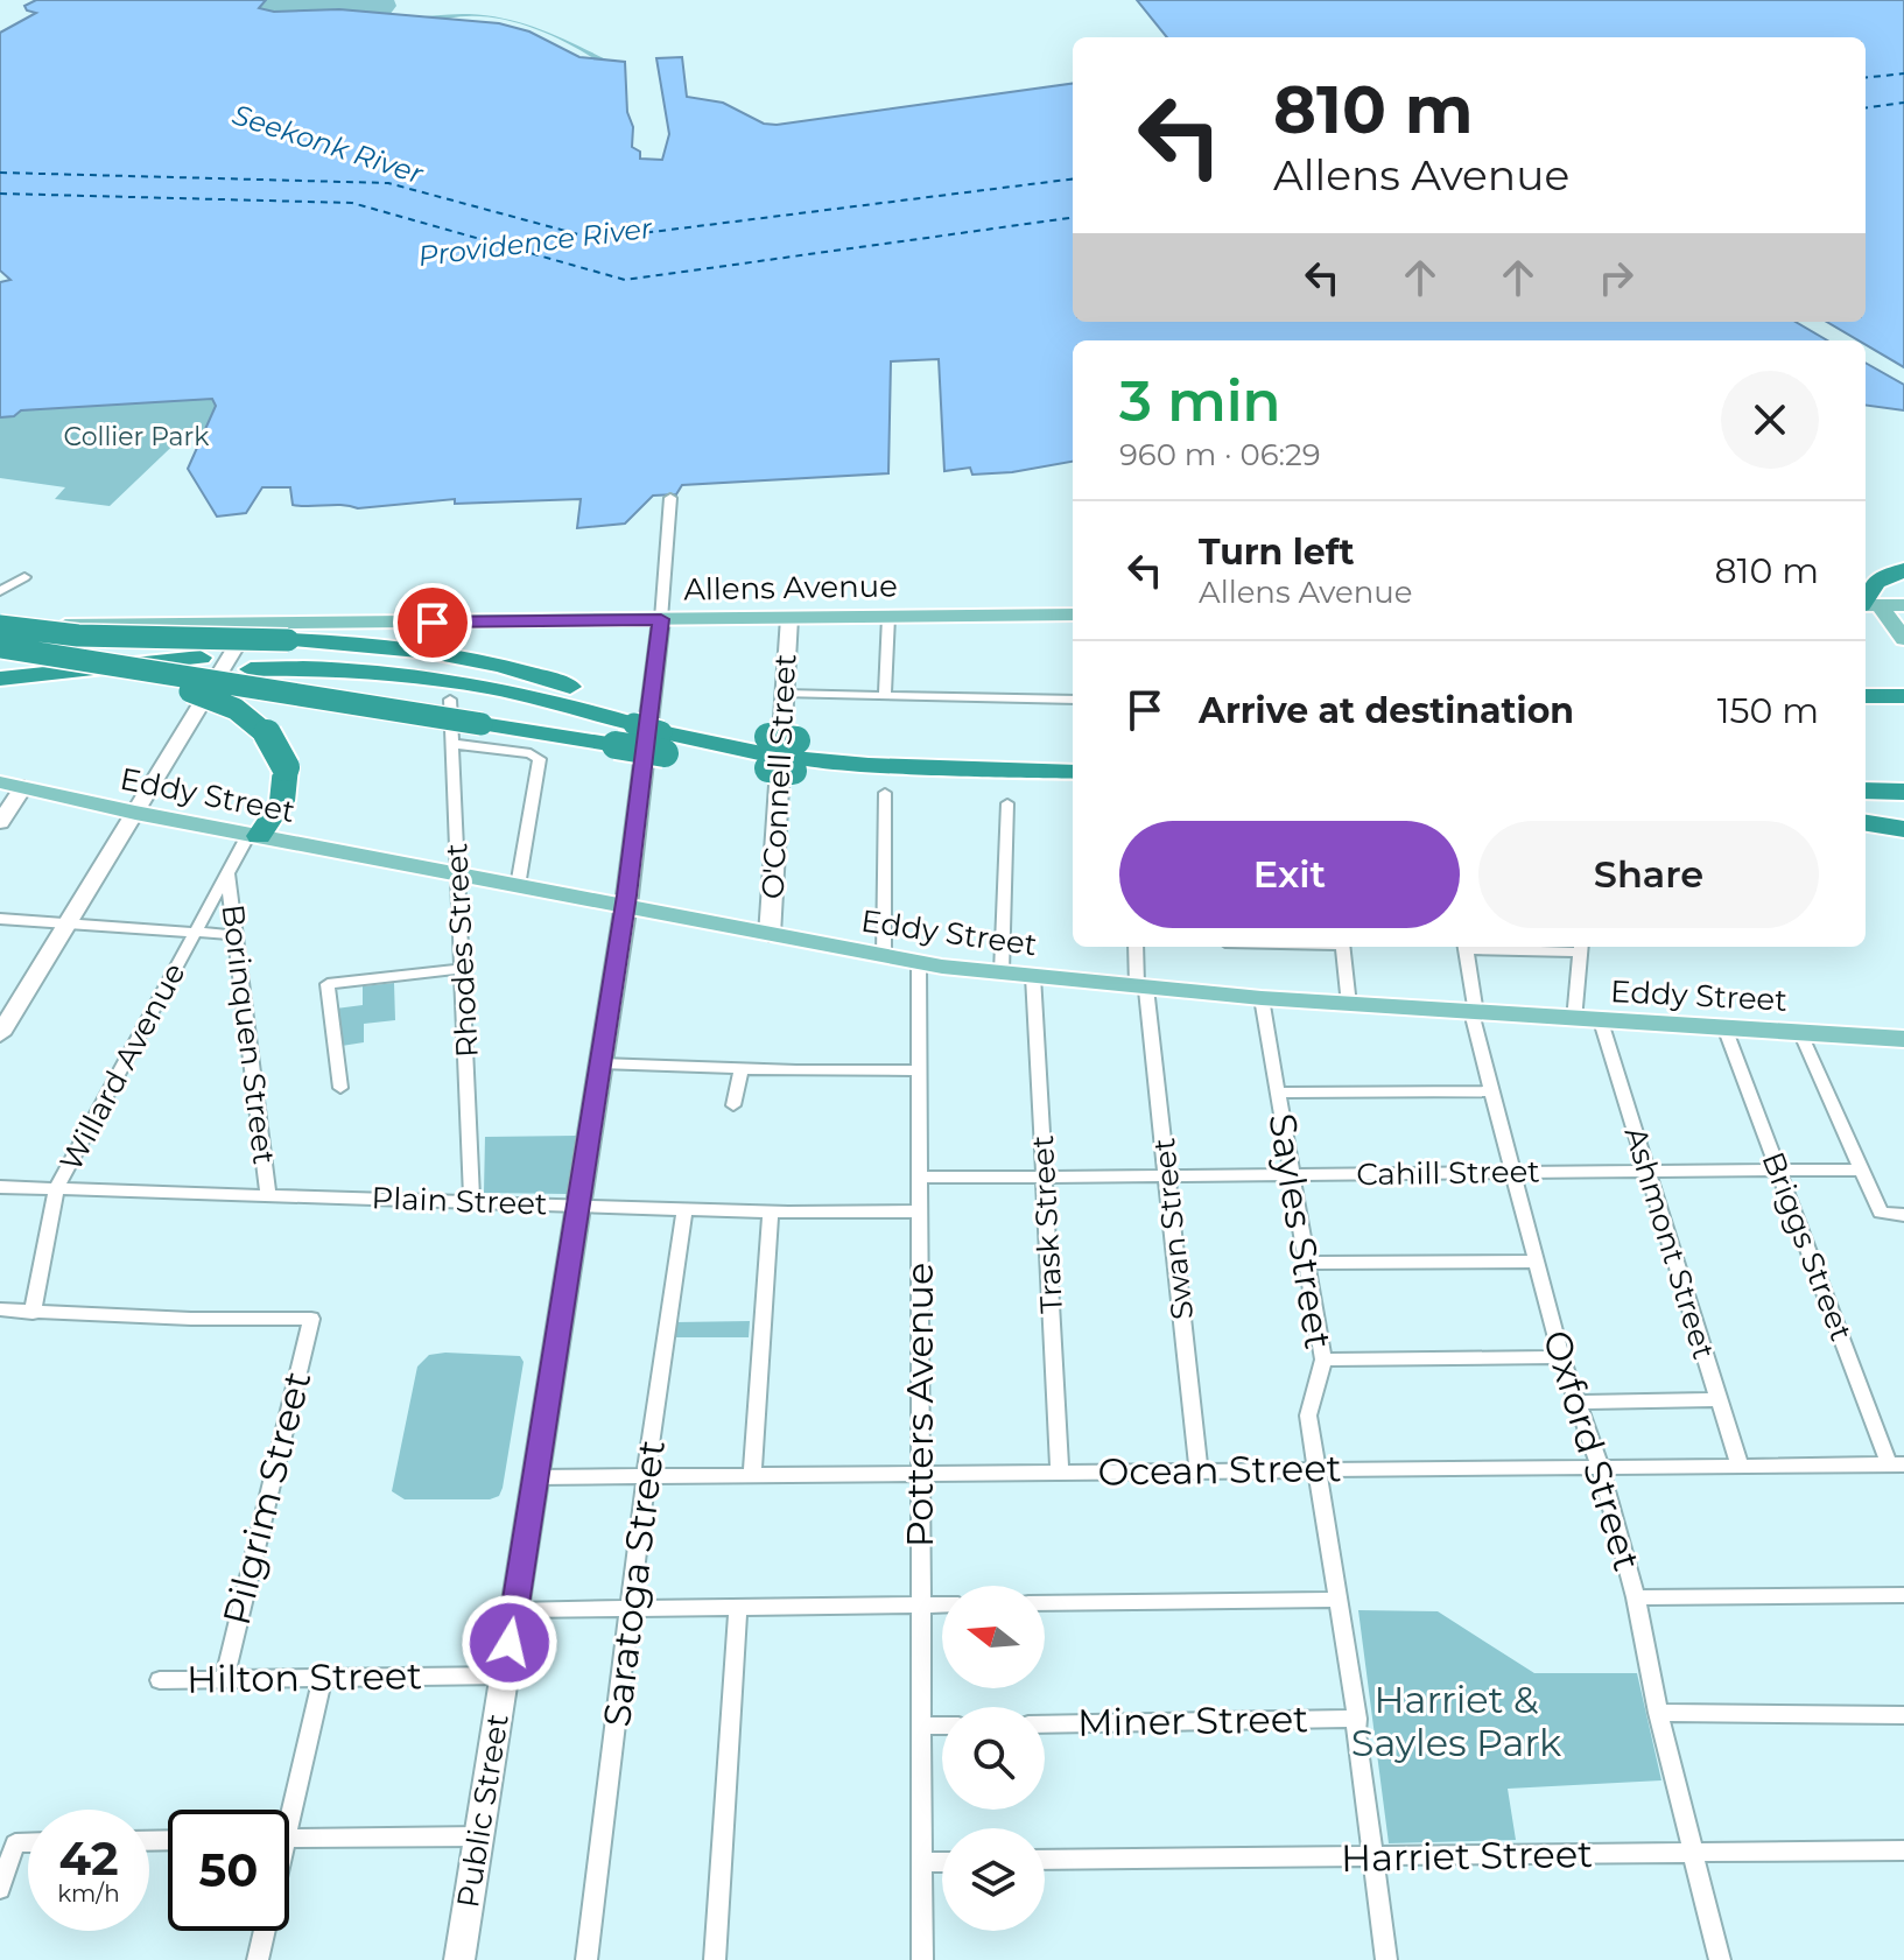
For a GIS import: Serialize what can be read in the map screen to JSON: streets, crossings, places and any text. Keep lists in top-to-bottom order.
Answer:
{
  "streets": {
    "main road": [
      "Allens Avenue",
      "O'Connell Street",
      "Eddy Street",
      "Public Street"
    ],
    "street": [
      "Rhodes Street",
      "Borinquen Street",
      "Willard Avenue",
      "Cahill Street",
      "Plain Street",
      "Trask Street",
      "Swan Street",
      "Sayles Street",
      "Ashmont Street",
      "Briggs Street",
      "Potters Avenue",
      "Oxford Street",
      "Ocean Street",
      "Pilgrim Street",
      "Saratoga Street",
      "Hilton Street",
      "Miner Street",
      "Harriet Street"
    ]
  },
  "crossings": [
    ["Allens Avenue", "O'Connell Street"],
    ["Allens Avenue", "Public Street"],
    ["O'Connell Street", "Eddy Street"],
    ["Eddy Street", "Rhodes Street"],
    ["Eddy Street", "Willard Avenue"],
    ["Eddy Street", "Trask Street"],
    ["Eddy Street", "Swan Street"],
    ["Eddy Street", "Sayles Street"],
    ["Eddy Street", "Ashmont Street"],
    ["Eddy Street", "Briggs Street"],
    ["Eddy Street", "Potters Avenue"],
    ["Eddy Street", "Oxford Street"],
    ["Eddy Street", "Public Street"],
    ["Rhodes Street", "Plain Street"],
    ["Borinquen Street", "Willard Avenue"],
    ["Borinquen Street", "Plain Street"],
    ["Willard Avenue", "Plain Street"],
    ["Willard Avenue", "Pilgrim Street"],
    ["Cahill Street", "Trask Street"],
    ["Cahill Street", "Swan Street"],
    ["Cahill Street", "Sayles Street"],
    ["Cahill Street", "Ashmont Street"],
    ["Cahill Street", "Briggs Street"],
    ["Cahill Street", "Potters Avenue"],
    ["Cahill Street", "Oxford Street"],
    ["Plain Street", "Potters Avenue"],
    ["Plain Street", "Saratoga Street"],
    ["Plain Street", "Public Street"],
    ["Trask Street", "Ocean Street"],
    ["Swan Street", "Ocean Street"],
    ["Sayles Street", "Ocean Street"],
    ["Sayles Street", "Miner Street"],
    ["Sayles Street", "Harriet Street"],
    ["Ashmont Street", "Ocean Street"],
    ["Briggs Street", "Ocean Street"],
    ["Potters Avenue", "Ocean Street"],
    ["Oxford Street", "Ocean Street"],
    ["Oxford Street", "Harriet Street"],
    ["Ocean Street", "Saratoga Street"],
    ["Ocean Street", "Public Street"],
    ["Pilgrim Street", "Hilton Street"],
    ["Hilton Street", "Public Street"]
  ],
  "water": ["Seekonk River", "Providence River"],
  "parks": ["Collier Park", "Harriet & Sayles Park"],
  "north": "left",
  "page": {
    "turn": ["810 m", "Allens Avenue"],
    "heading": ["3 min", "960 m · 06:29"],
    "list": [
      {
        "name": "Turn left",
        "note": "Allens Avenue",
        "value": "810 m"
      },
      {
        "name": "Arrive at destination",
        "value": "150 m"
      }
    ],
    "buttons": ["Exit", "Share"],
    "speed": "42 km/h",
    "limit": "50"
  }
}
